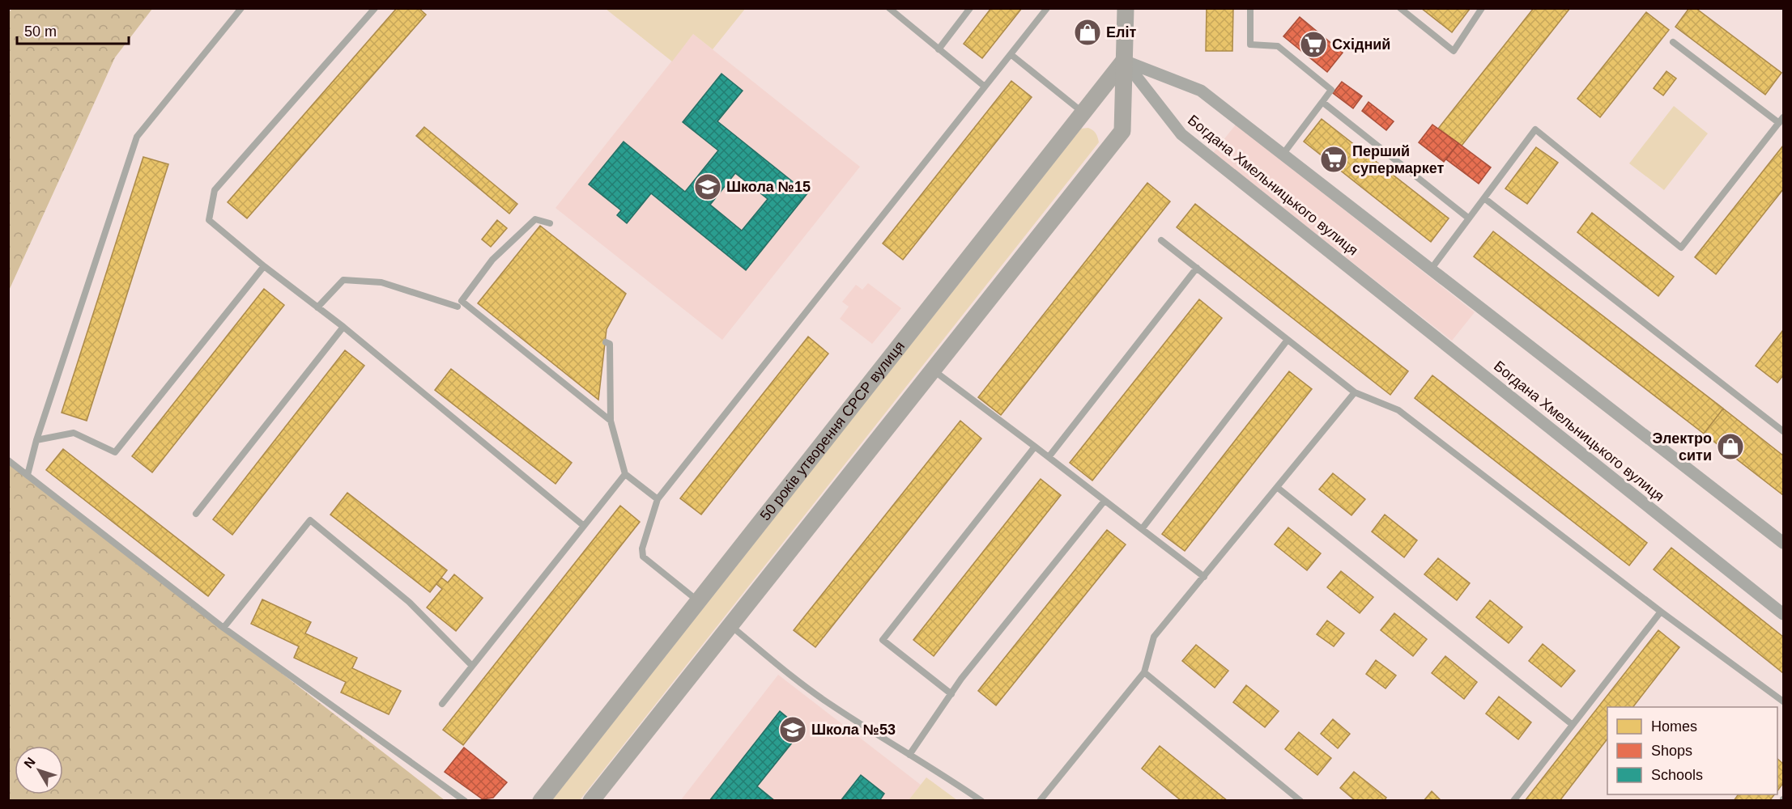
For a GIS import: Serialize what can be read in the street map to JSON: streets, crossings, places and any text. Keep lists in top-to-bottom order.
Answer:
{
  "streets": {
    "main road": ["50 років утворення СРСР вулиця"],
    "street": ["Богдана Хмельницького вулиця"]
  },
  "crossings": [
    ["Богдана Хмельницького вулиця", "50 років утворення СРСР вулиця"]
  ],
  "places": {
    "shop": ["Еліт", "Электро сити"],
    "supermarket": ["Східний", "Перший супермаркет"],
    "school or university": ["Школа №15", "Школа №53"]
  },
  "legend": ["Homes", "Shops", "Schools"],
  "scale_bar": "50 m",
  "north": "top left"
}
